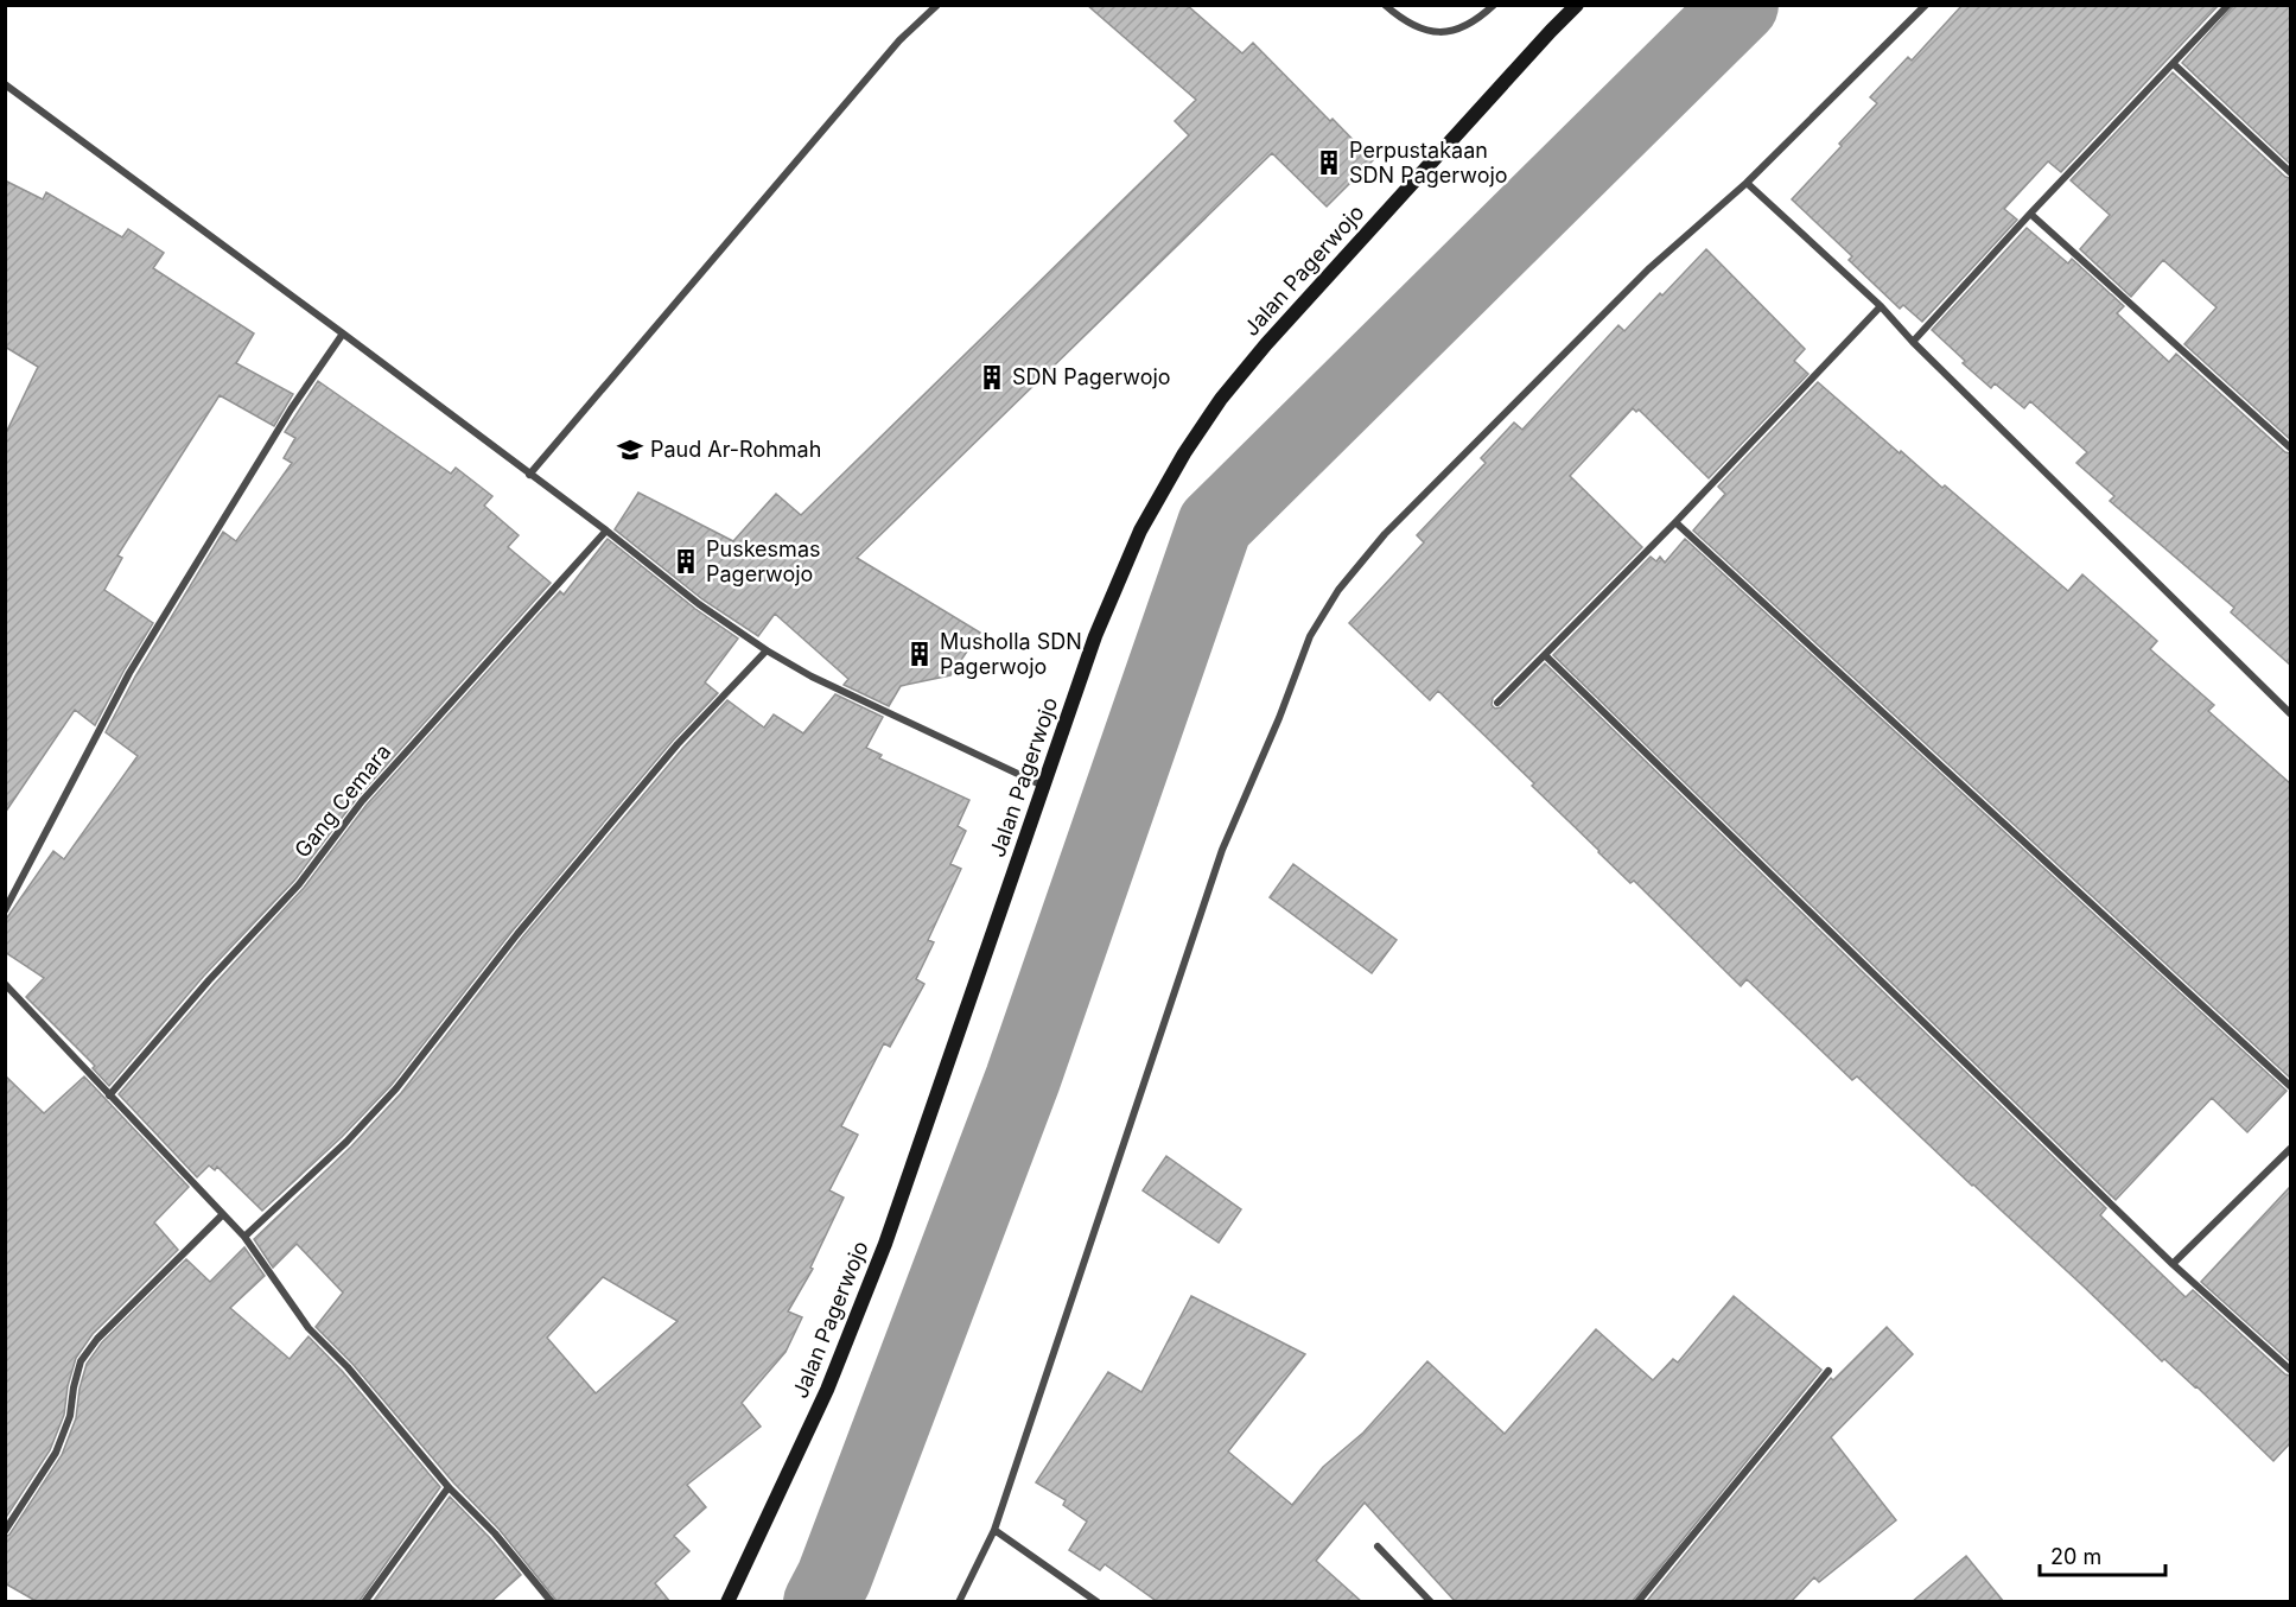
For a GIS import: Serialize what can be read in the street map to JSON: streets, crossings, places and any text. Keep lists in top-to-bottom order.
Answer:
{
  "streets": {
    "main road": ["Jalan Pagerwojo"],
    "street": ["Gang Cemara"]
  },
  "places": {
    "building": [
      "Perpustakaan SDN Pagerwojo",
      "SDN Pagerwojo",
      "Puskesmas Pagerwojo",
      "Musholla SDN Pagerwojo"
    ],
    "school or university": ["Paud Ar-Rohmah"]
  },
  "scale_bar": "20 m"
}
